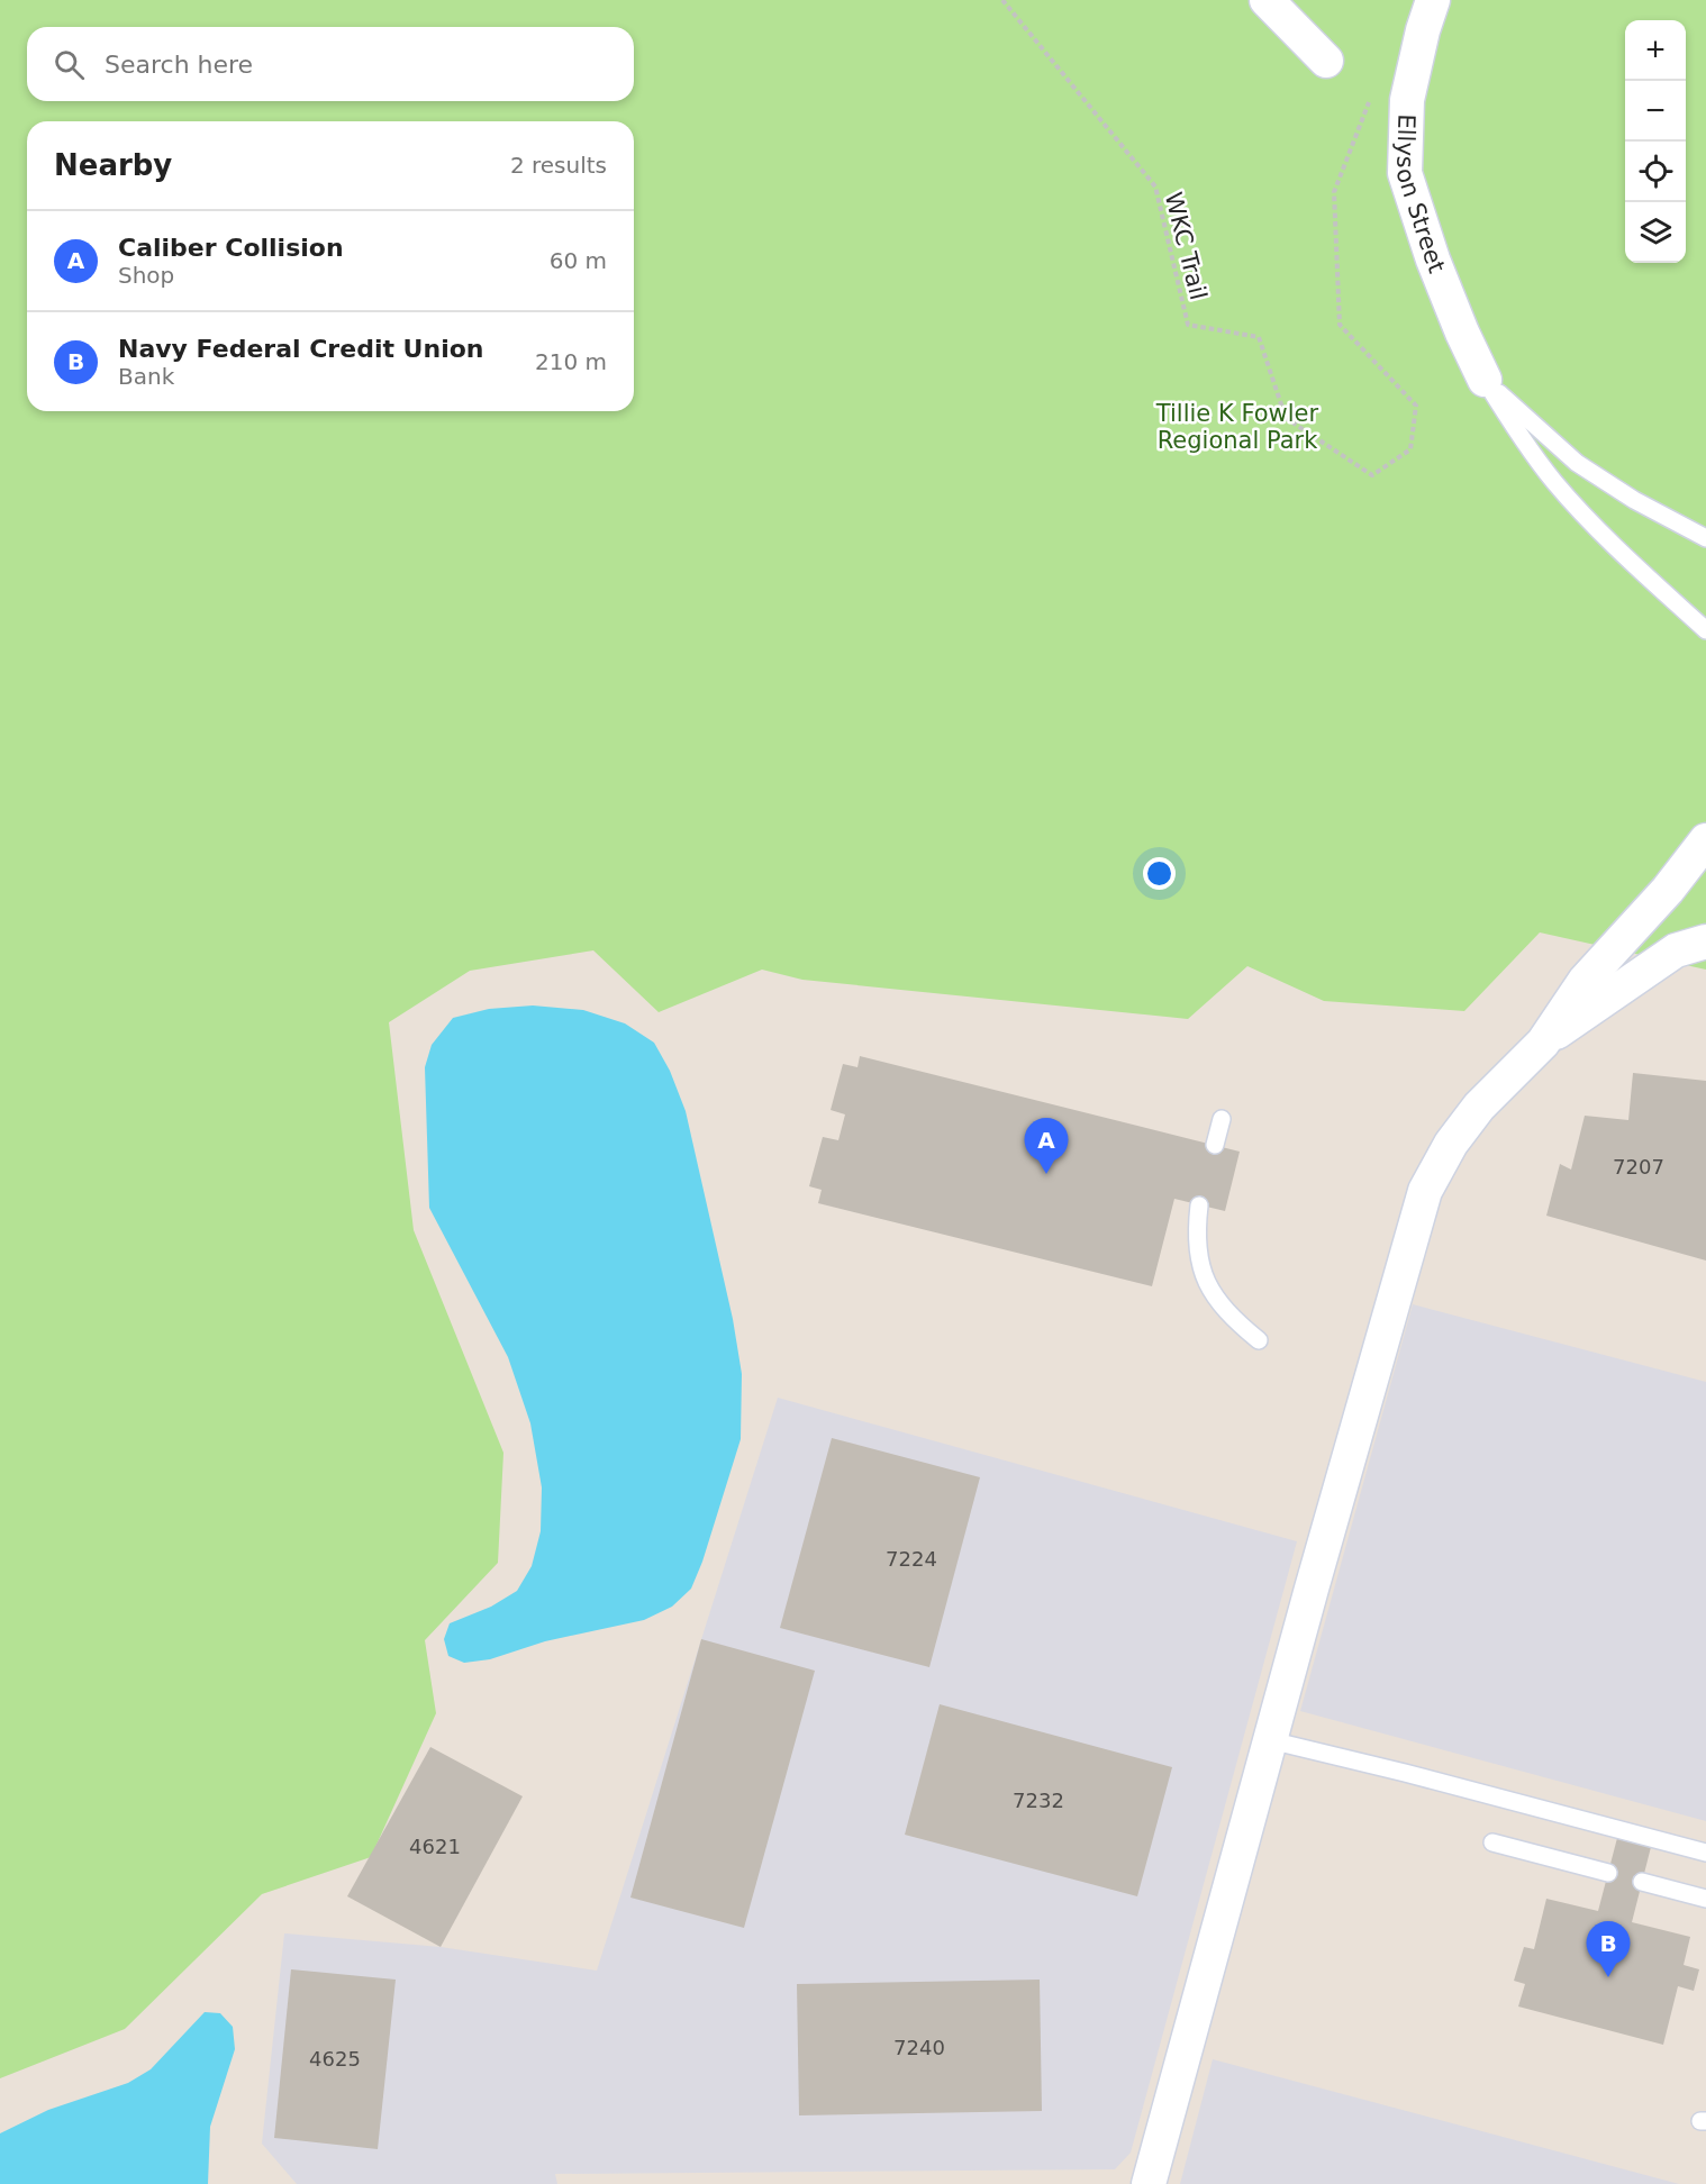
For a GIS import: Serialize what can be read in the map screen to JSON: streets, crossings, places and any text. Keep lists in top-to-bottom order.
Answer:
{
  "streets": {
    "street": ["Ellyson Street"],
    "path": ["WKC Trail"]
  },
  "parks": ["Tillie K Fowler Regional Park"],
  "house_numbers": [
    "7207",
    "7224",
    "7232",
    "4621",
    "7240",
    "4625"
  ],
  "page": {
    "map_buttons": ["+", "−"],
    "search": "Search here",
    "heading": ["Nearby", "2 results"],
    "list": [
      {
        "mark": "A",
        "name": "Caliber Collision",
        "note": "Shop",
        "value": "60 m"
      },
      {
        "mark": "B",
        "name": "Navy Federal Credit Union",
        "note": "Bank",
        "value": "210 m"
      }
    ],
    "pins": ["A", "B"]
  }
}
